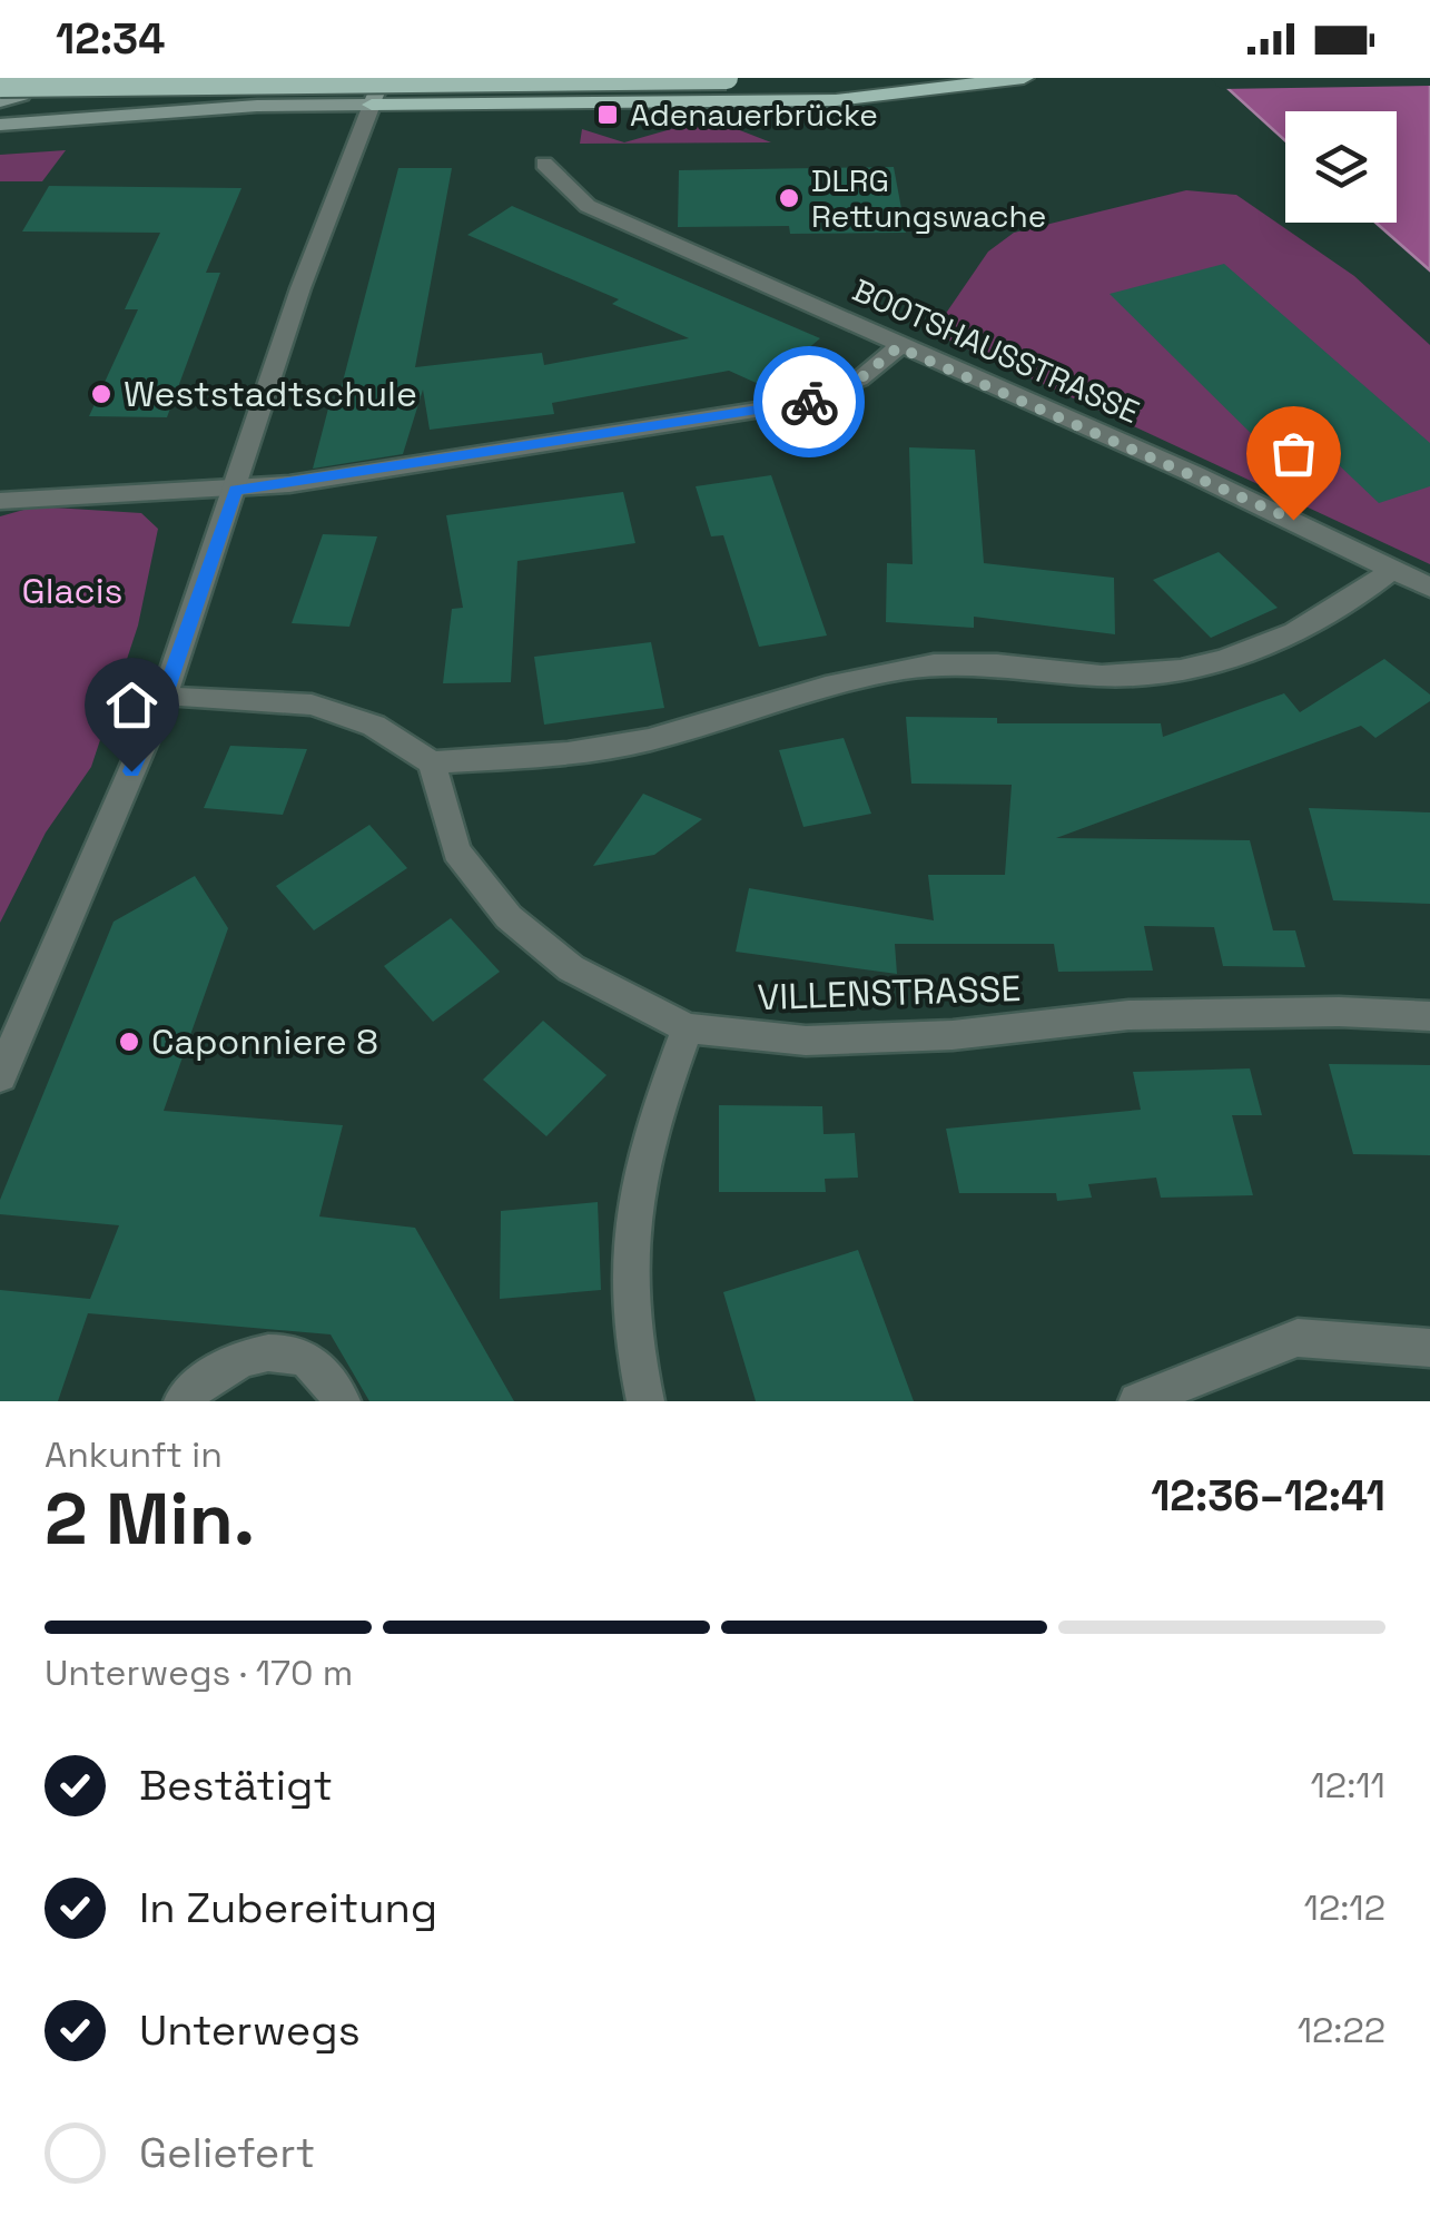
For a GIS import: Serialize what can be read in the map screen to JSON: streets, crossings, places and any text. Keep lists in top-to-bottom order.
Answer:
{
  "streets": {
    "street": ["BOOTSHAUSSTRASSE", "VILLENSTRASSE"]
  },
  "parks": ["Glacis"],
  "places": {
    "transit": ["Adenauerbrücke"],
    "other": ["DLRG Rettungswache", "Weststadtschule", "Caponniere 8"]
  },
  "page": {
    "status": "12:34",
    "heading": ["2 Min.", "Ankunft in", "12:36–12:41"],
    "bar": "Unterwegs · 170 m",
    "list": [
      ["Bestätigt", "12:11"],
      ["In Zubereitung", "12:12"],
      ["Unterwegs", "12:22"],
      "Geliefert"
    ]
  }
}
